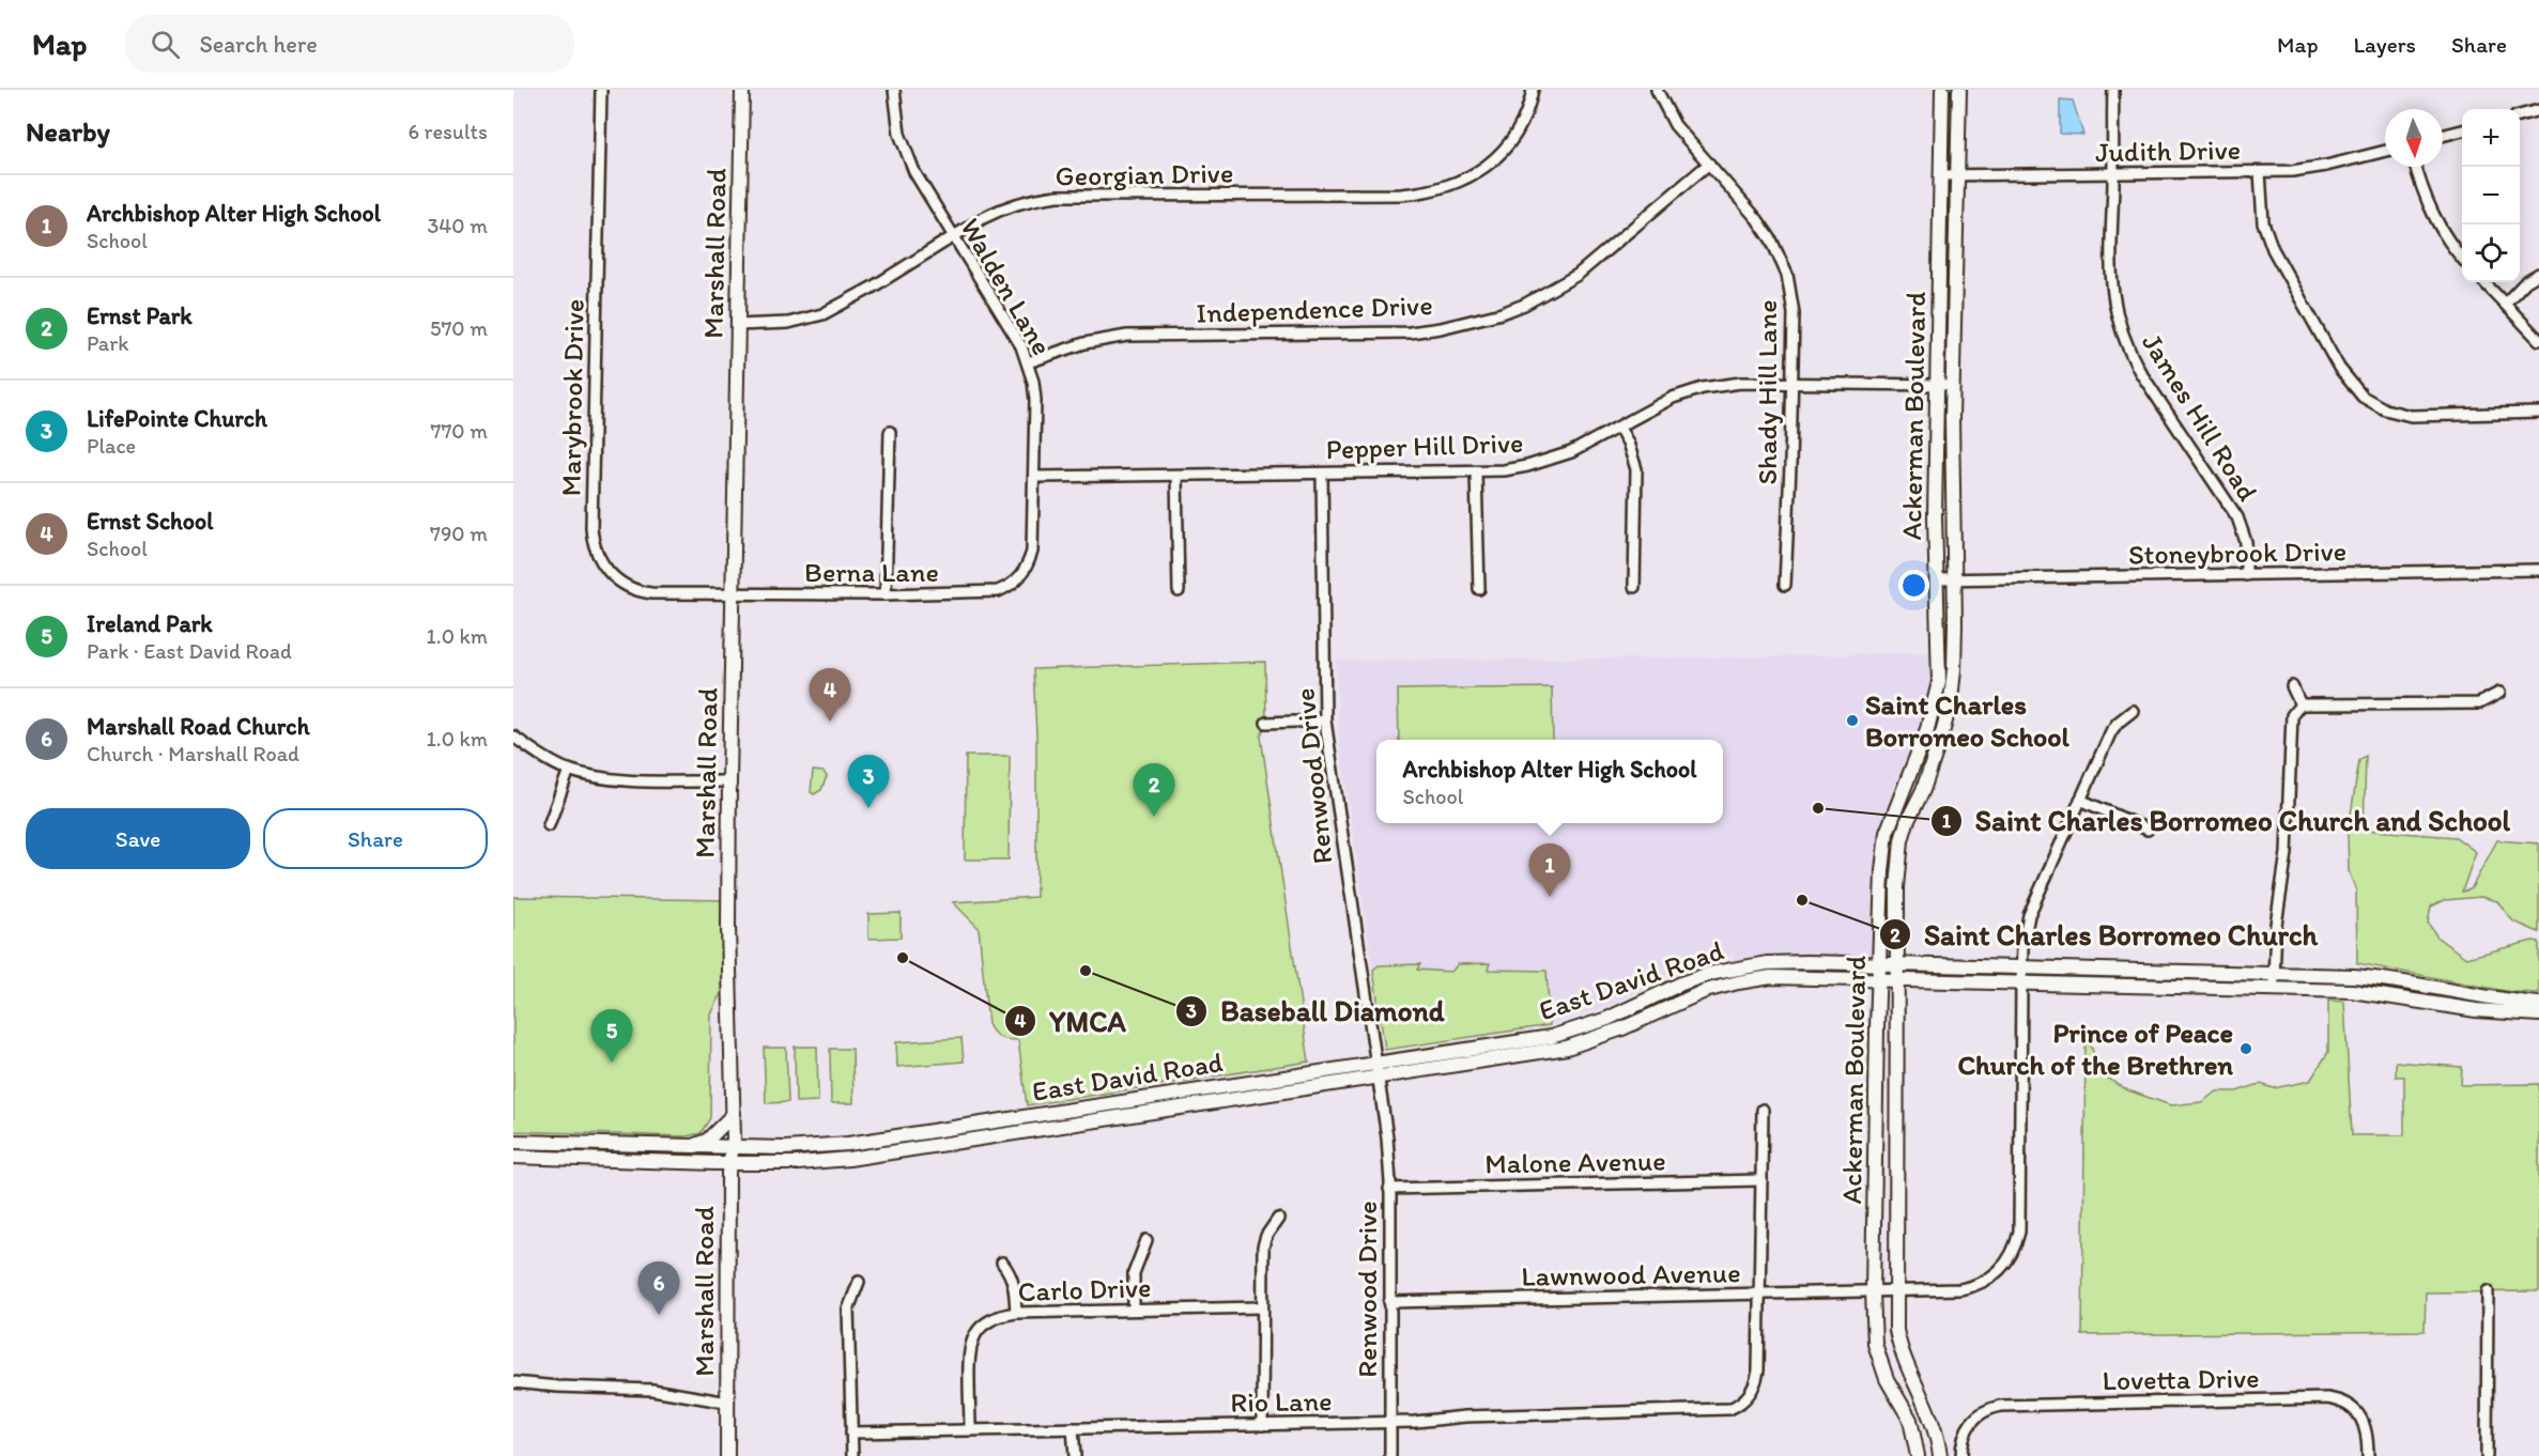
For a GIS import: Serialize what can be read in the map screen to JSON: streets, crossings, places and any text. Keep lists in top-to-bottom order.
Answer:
{
  "streets": {
    "street": [
      "Judith Drive",
      "Georgian Drive",
      "Marshall Road",
      "Walden Lane",
      "Independence Drive",
      "Shady Hill Lane",
      "Marybrook Drive",
      "Ackerman Boulevard",
      "James Hill Road",
      "Pepper Hill Drive",
      "Stoneybrook Drive",
      "Berna Lane",
      "Renwood Drive",
      "East David Road",
      "Malone Avenue",
      "Lawnwood Avenue",
      "Carlo Drive",
      "Lovetta Drive",
      "Rio Lane"
    ]
  },
  "crossings": [
    ["Judith Drive", "Ackerman Boulevard"],
    ["Judith Drive", "James Hill Road"],
    ["Georgian Drive", "Marshall Road"],
    ["Georgian Drive", "Walden Lane"],
    ["Marshall Road", "Marybrook Drive"],
    ["Marshall Road", "Berna Lane"],
    ["Marshall Road", "East David Road"],
    ["Walden Lane", "Independence Drive"],
    ["Walden Lane", "Pepper Hill Drive"],
    ["Walden Lane", "Berna Lane"],
    ["Independence Drive", "Shady Hill Lane"],
    ["Shady Hill Lane", "Pepper Hill Drive"],
    ["Marybrook Drive", "Berna Lane"],
    ["Ackerman Boulevard", "Pepper Hill Drive"],
    ["Ackerman Boulevard", "Stoneybrook Drive"],
    ["Ackerman Boulevard", "East David Road"],
    ["Ackerman Boulevard", "Lawnwood Avenue"],
    ["James Hill Road", "Stoneybrook Drive"],
    ["Pepper Hill Drive", "Renwood Drive"],
    ["Renwood Drive", "East David Road"],
    ["Renwood Drive", "Malone Avenue"],
    ["Renwood Drive", "Lawnwood Avenue"],
    ["Renwood Drive", "Rio Lane"],
    ["East David Road", "Lawnwood Avenue"],
    ["Lawnwood Avenue", "Rio Lane"],
    ["Carlo Drive", "Rio Lane"]
  ],
  "places": [
    "Saint Charles Borromeo School",
    "Saint Charles Borromeo Church and School",
    "Saint Charles Borromeo Church",
    "YMCA",
    "Baseball Diamond",
    "Prince of Peace Church of the Brethren"
  ],
  "north": "bottom",
  "page": {
    "header": "Map",
    "search": "Search here",
    "nav": ["Map", "Layers", "Share"],
    "heading": ["Nearby", "6 results"],
    "map_buttons": ["+", "−"],
    "list": [
      {
        "mark": "1",
        "name": "Archbishop Alter High School",
        "note": "School",
        "value": "340 m"
      },
      {
        "mark": "2",
        "name": "Ernst Park",
        "note": "Park",
        "value": "570 m"
      },
      {
        "mark": "3",
        "name": "LifePointe Church",
        "note": "Place",
        "value": "770 m"
      },
      {
        "mark": "4",
        "name": "Ernst School",
        "note": "School",
        "value": "790 m"
      },
      {
        "mark": "5",
        "name": "Ireland Park",
        "note": "Park · East David Road",
        "value": "1.0 km"
      },
      {
        "mark": "6",
        "name": "Marshall Road Church",
        "note": "Church · Marshall Road",
        "value": "1.0 km"
      }
    ],
    "pins": [
      "4",
      "3",
      "2",
      "1",
      "5",
      "6"
    ],
    "popup": ["Archbishop Alter High School", "School"],
    "buttons": ["Save", "Share"]
  }
}
